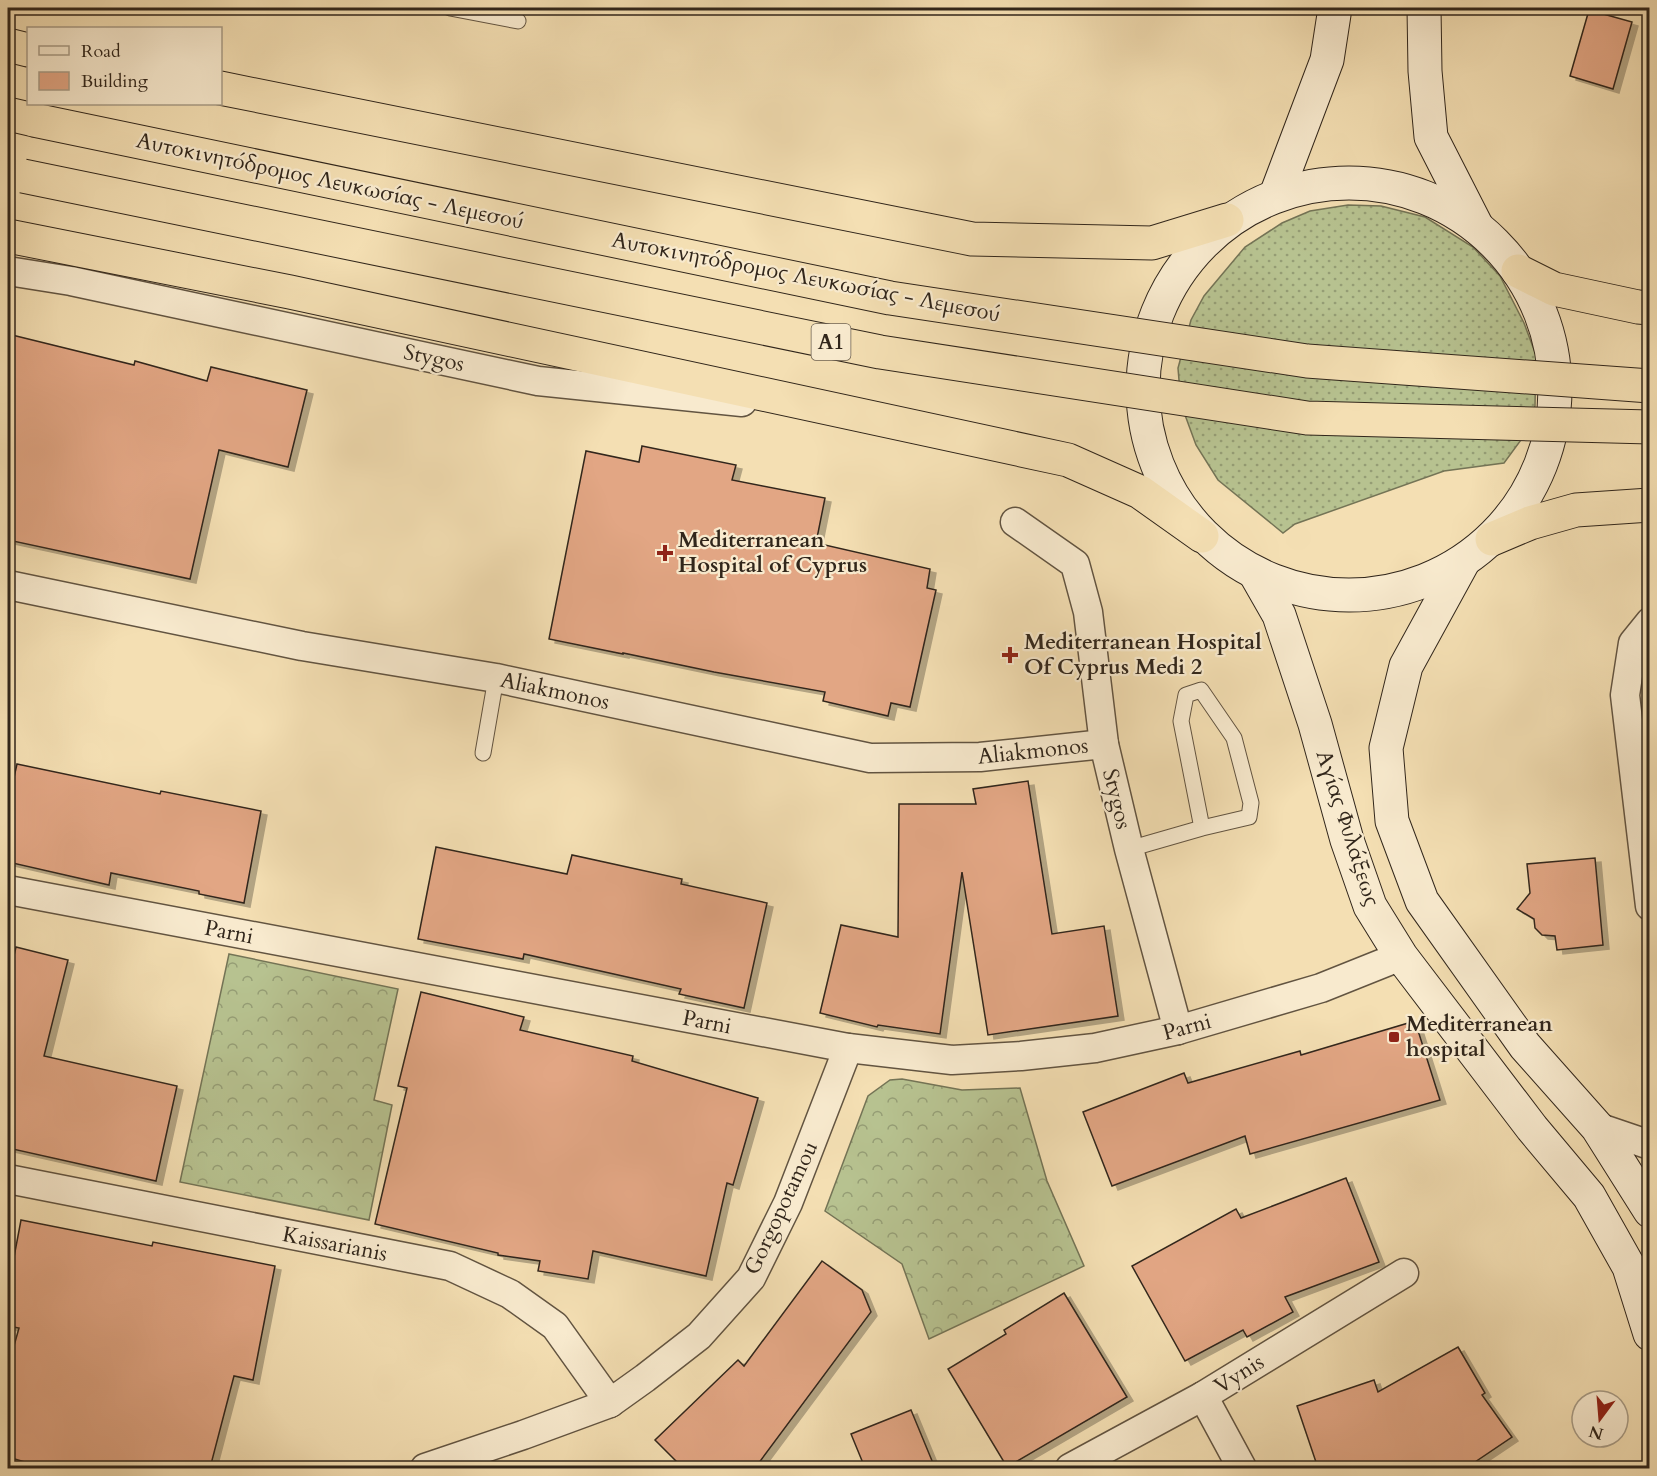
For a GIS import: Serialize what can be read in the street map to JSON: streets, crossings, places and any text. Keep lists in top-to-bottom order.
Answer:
{
  "streets": {
    "highway": ["Αυτοκινητόδρομος Λευκωσίας - Λεμεσού", "A1"],
    "main road": ["Αγίας Φυλάξεως"],
    "street": [
      "Stygos",
      "Aliakmonos",
      "Parni",
      "Gorgopotamou",
      "Kaissarianis",
      "Vynis"
    ]
  },
  "crossings": [
    ["Stygos", "Aliakmonos"],
    ["Stygos", "Parni"],
    ["Αγίας Φυλάξεως", "Parni"],
    ["Parni", "Gorgopotamou"],
    ["Gorgopotamou", "Kaissarianis"]
  ],
  "places": {
    "health": ["Mediterranean Hospital of Cyprus", "Mediterranean Hospital Of Cyprus Medi 2"],
    "transit": ["Mediterranean hospital"]
  },
  "legend": ["Road", "Building"],
  "north": "bottom"
}
